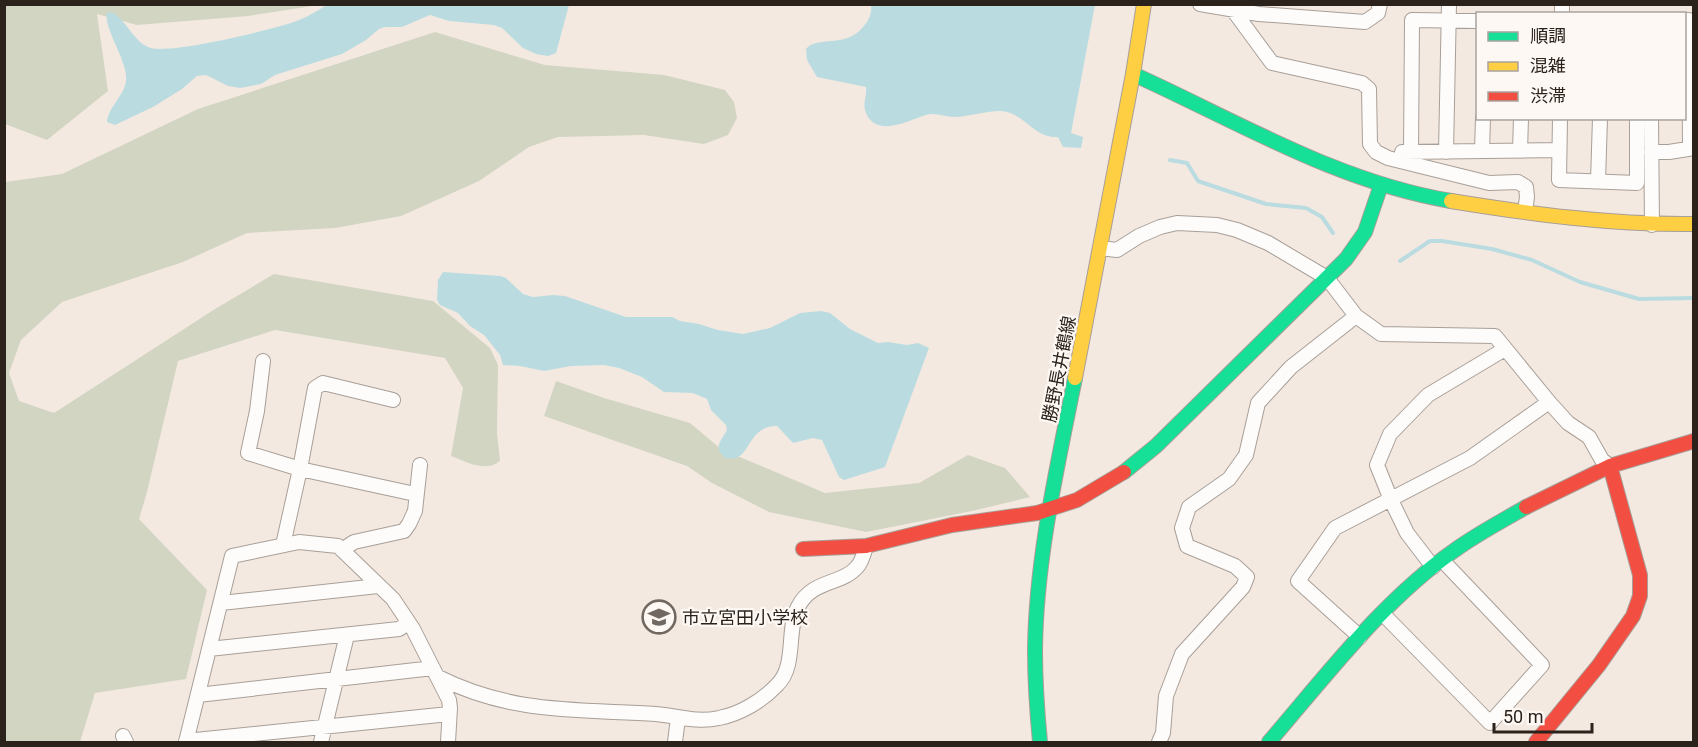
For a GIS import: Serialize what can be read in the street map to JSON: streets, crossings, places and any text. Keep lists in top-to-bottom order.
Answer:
{
  "streets": {
    "street": ["勝野長井鶴線"]
  },
  "places": {
    "school or university": ["市立宮田小学校"]
  },
  "legend": ["順調", "混雑", "渋滞"],
  "scale_bar": "50 m"
}
